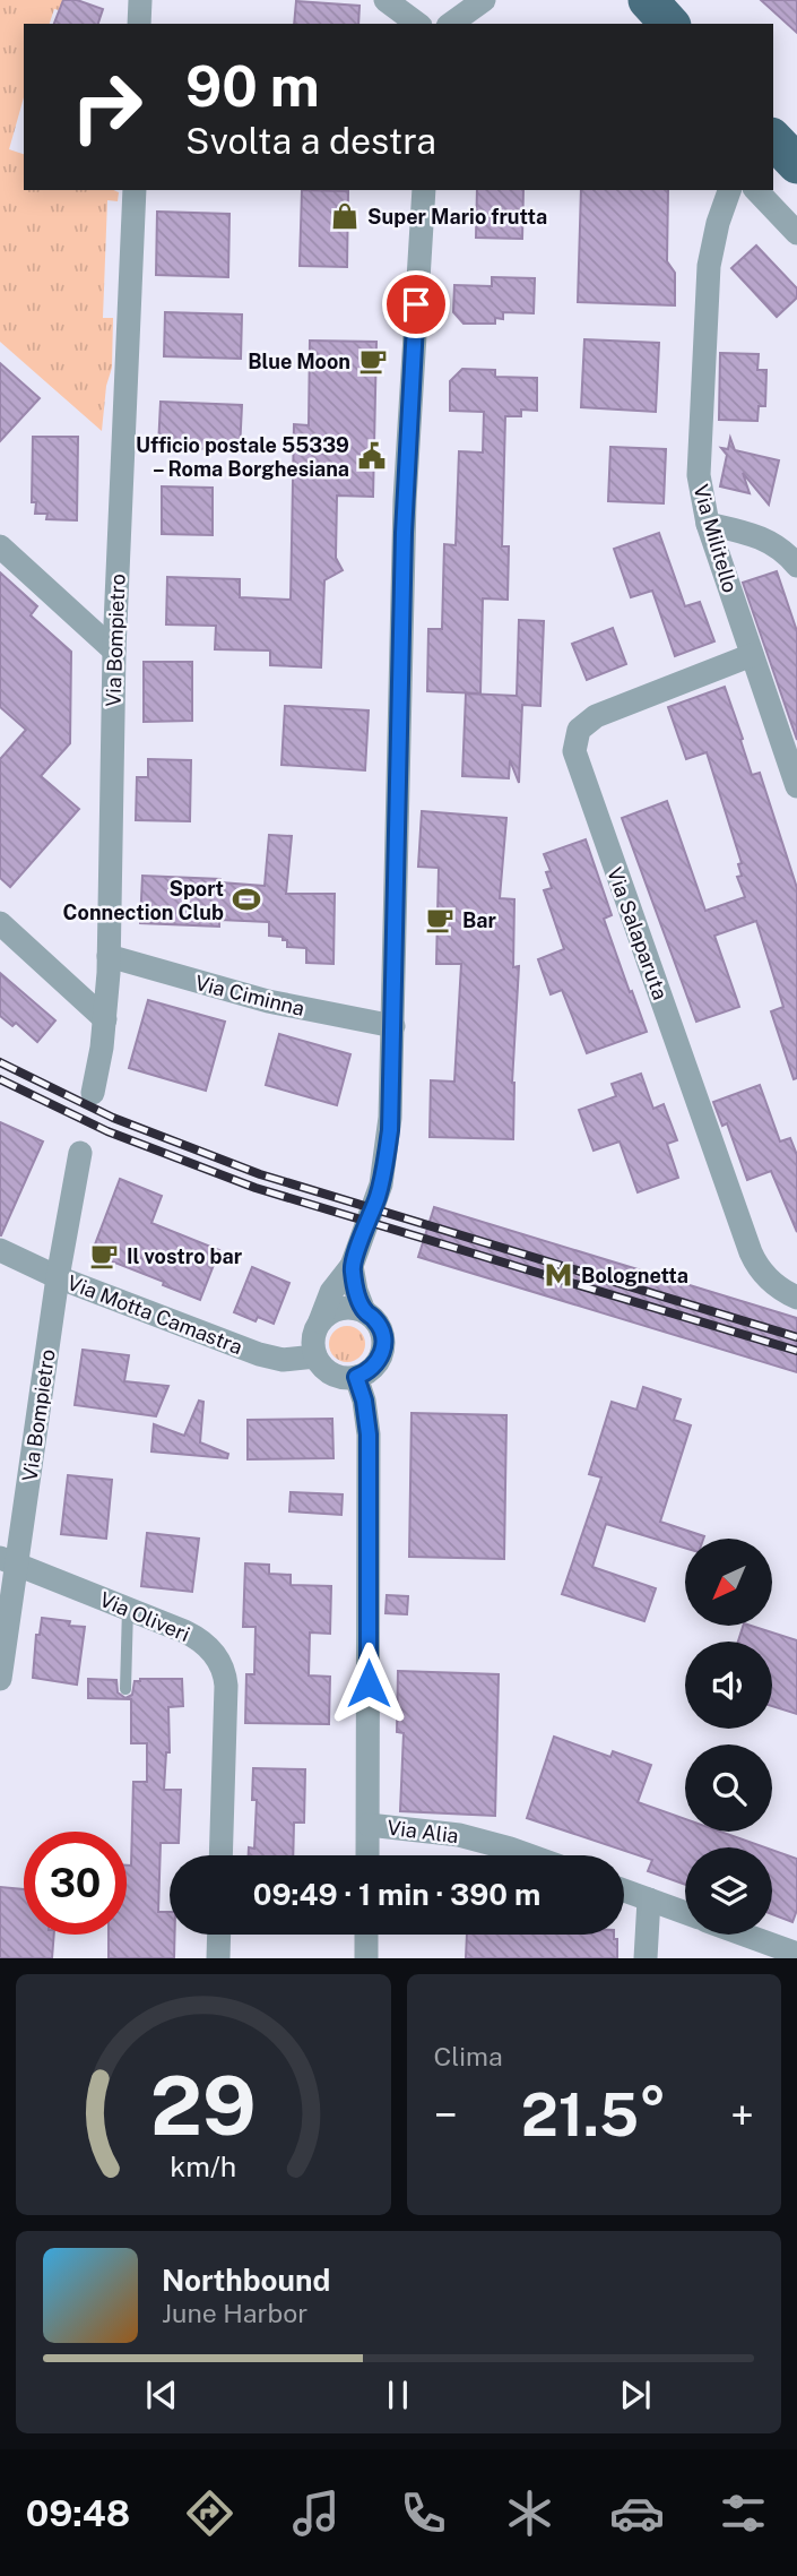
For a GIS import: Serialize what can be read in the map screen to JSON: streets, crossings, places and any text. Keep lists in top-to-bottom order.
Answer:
{
  "streets": {
    "street": [
      "Via Militello",
      "Via Bompietro",
      "Via Salaparuta",
      "Via Ciminna",
      "Via Motta Camastra",
      "Via Oliveri",
      "Via Alia"
    ]
  },
  "crossings": [
    ["Via Militello", "Via Salaparuta"],
    ["Via Bompietro", "Via Ciminna"],
    ["Via Bompietro", "Via Motta Camastra"],
    ["Via Bompietro", "Via Oliveri"]
  ],
  "places": {
    "shop": ["Super Mario frutta"],
    "cafe": ["Blue Moon", "Bar", "Il vostro bar"],
    "public building": ["Ufficio postale 55339 – Roma Borghesiana"],
    "sports": ["Sport Connection Club"],
    "metro station": ["Bolognetta"]
  },
  "north": "bottom left",
  "page": {
    "turn": ["90 m", "Svolta a destra"],
    "limit": "30",
    "trip": "09:49 · 1 min · 390 m",
    "tile": "Clima",
    "heat": ["−", "21.5°", "+"],
    "song": ["Northbound", "June Harbor"],
    "tabs": "09:48",
    "gauge": ["29", "km/h"]
  }
}
